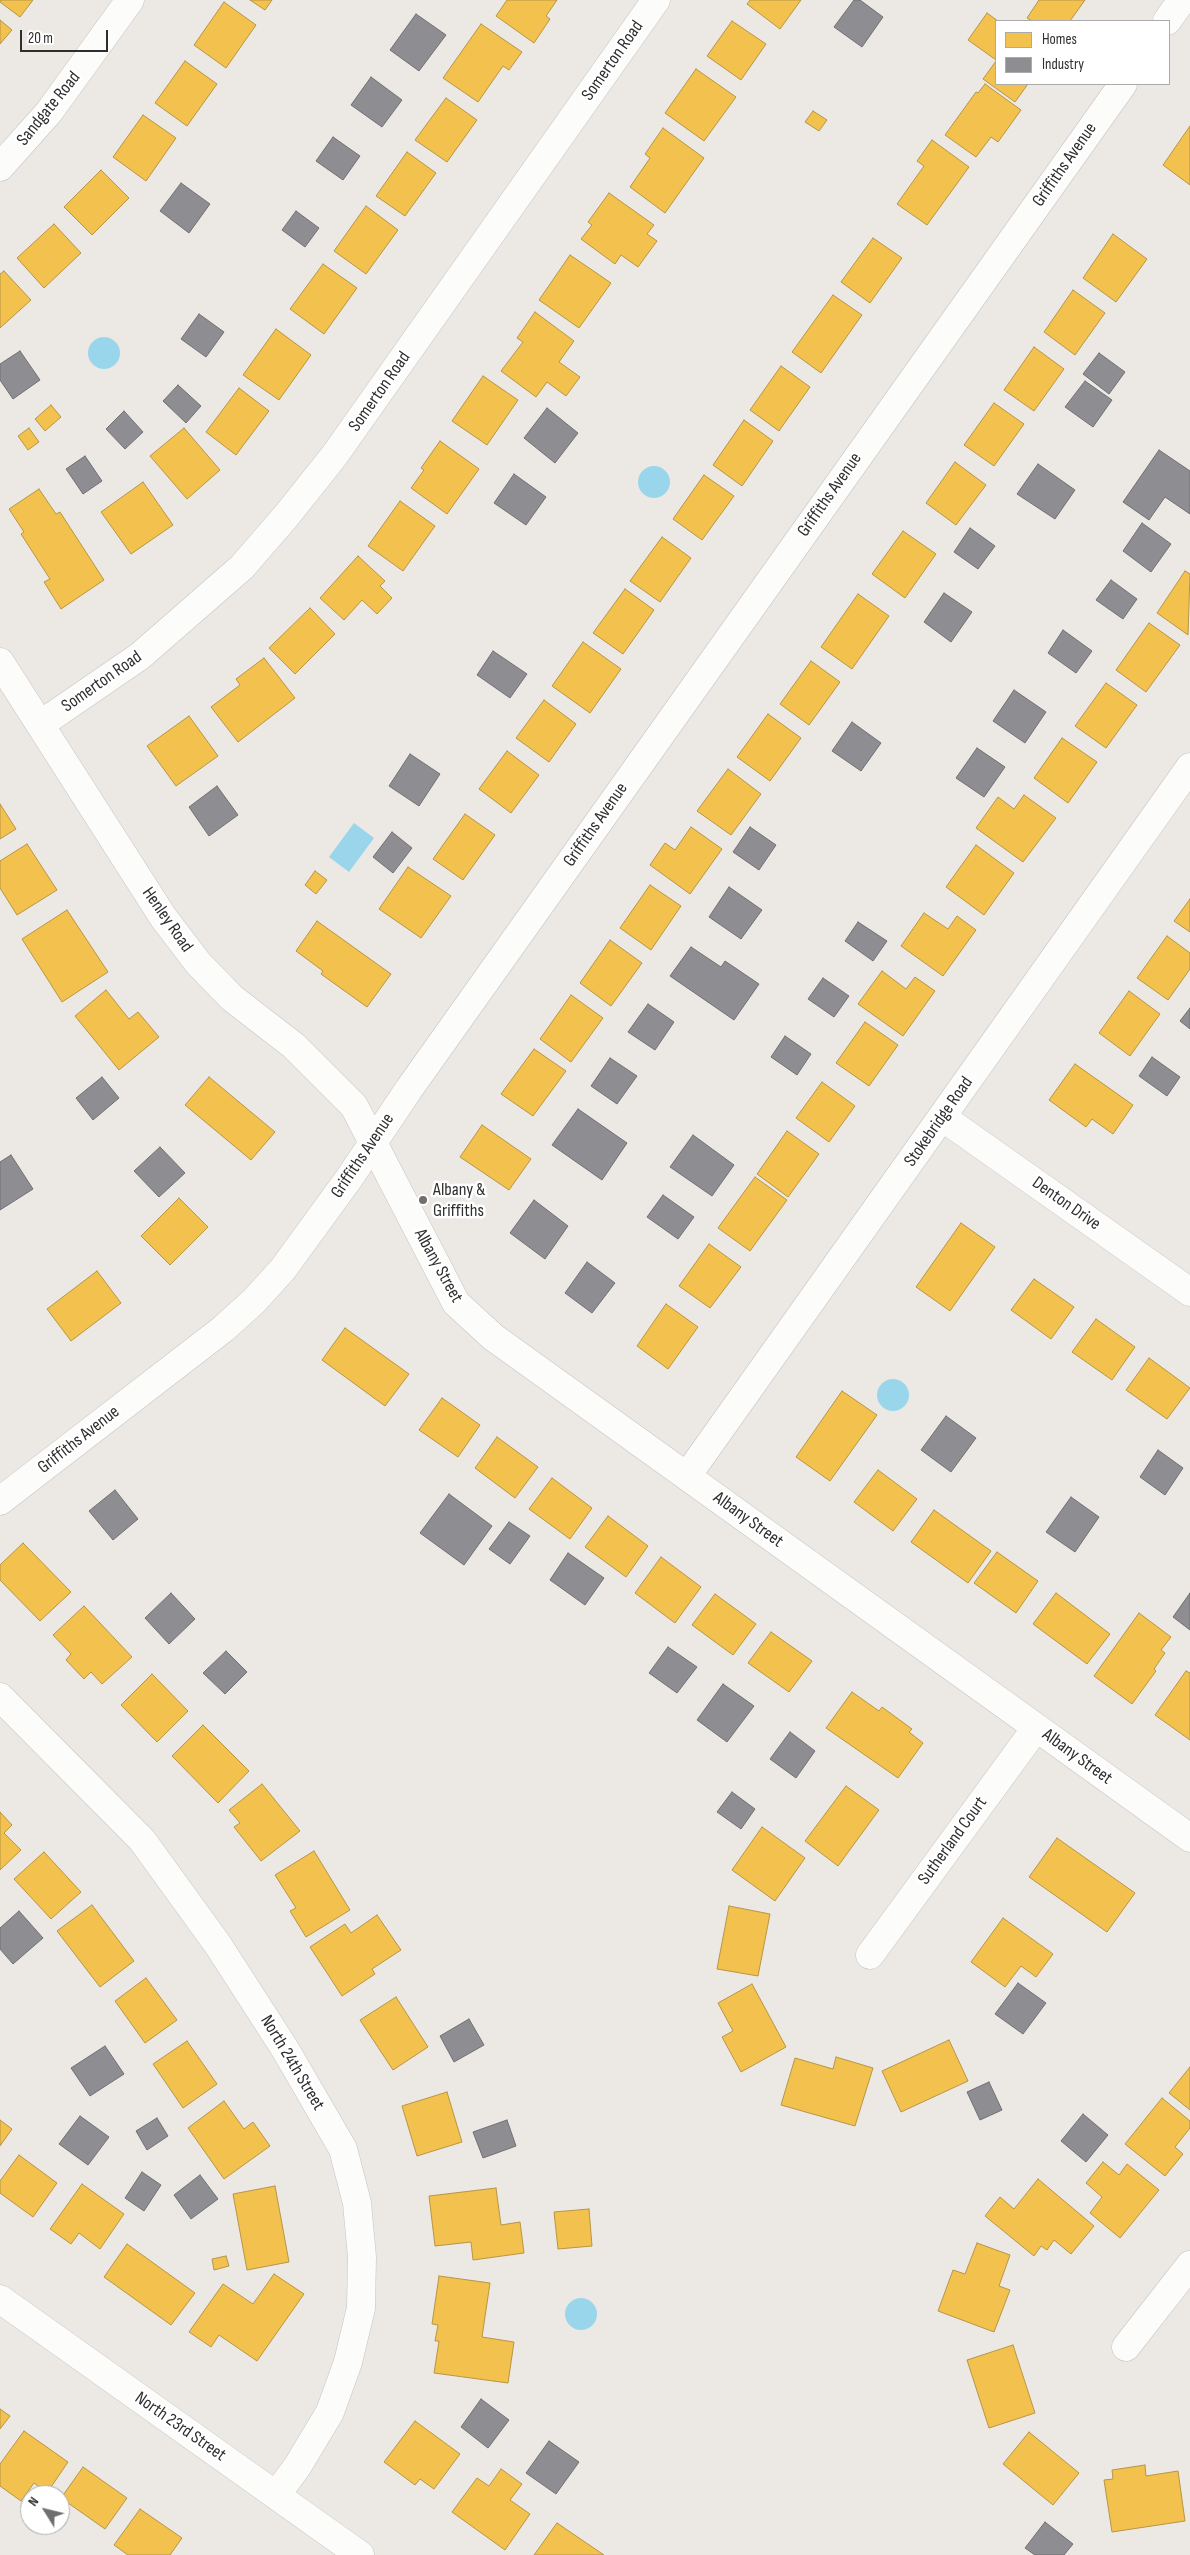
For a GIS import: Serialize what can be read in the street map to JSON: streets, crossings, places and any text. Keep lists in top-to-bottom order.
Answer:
{
  "streets": {
    "street": [
      "Somerton Road",
      "Sandgate Road",
      "Griffiths Avenue",
      "Henley Road",
      "Stokebridge Road",
      "Denton Drive",
      "Albany Street",
      "Sutherland Court",
      "North 24th Street",
      "North 23rd Street"
    ]
  },
  "crossings": [
    ["Somerton Road", "Henley Road"],
    ["Griffiths Avenue", "Henley Road"],
    ["Griffiths Avenue", "Albany Street"],
    ["Henley Road", "Albany Street"],
    ["Stokebridge Road", "Denton Drive"],
    ["Stokebridge Road", "Albany Street"],
    ["Albany Street", "Sutherland Court"],
    ["North 24th Street", "North 23rd Street"]
  ],
  "places": ["Albany & Griffiths"],
  "legend": ["Homes", "Industry"],
  "scale_bar": "20 m",
  "north": "top left"
}
